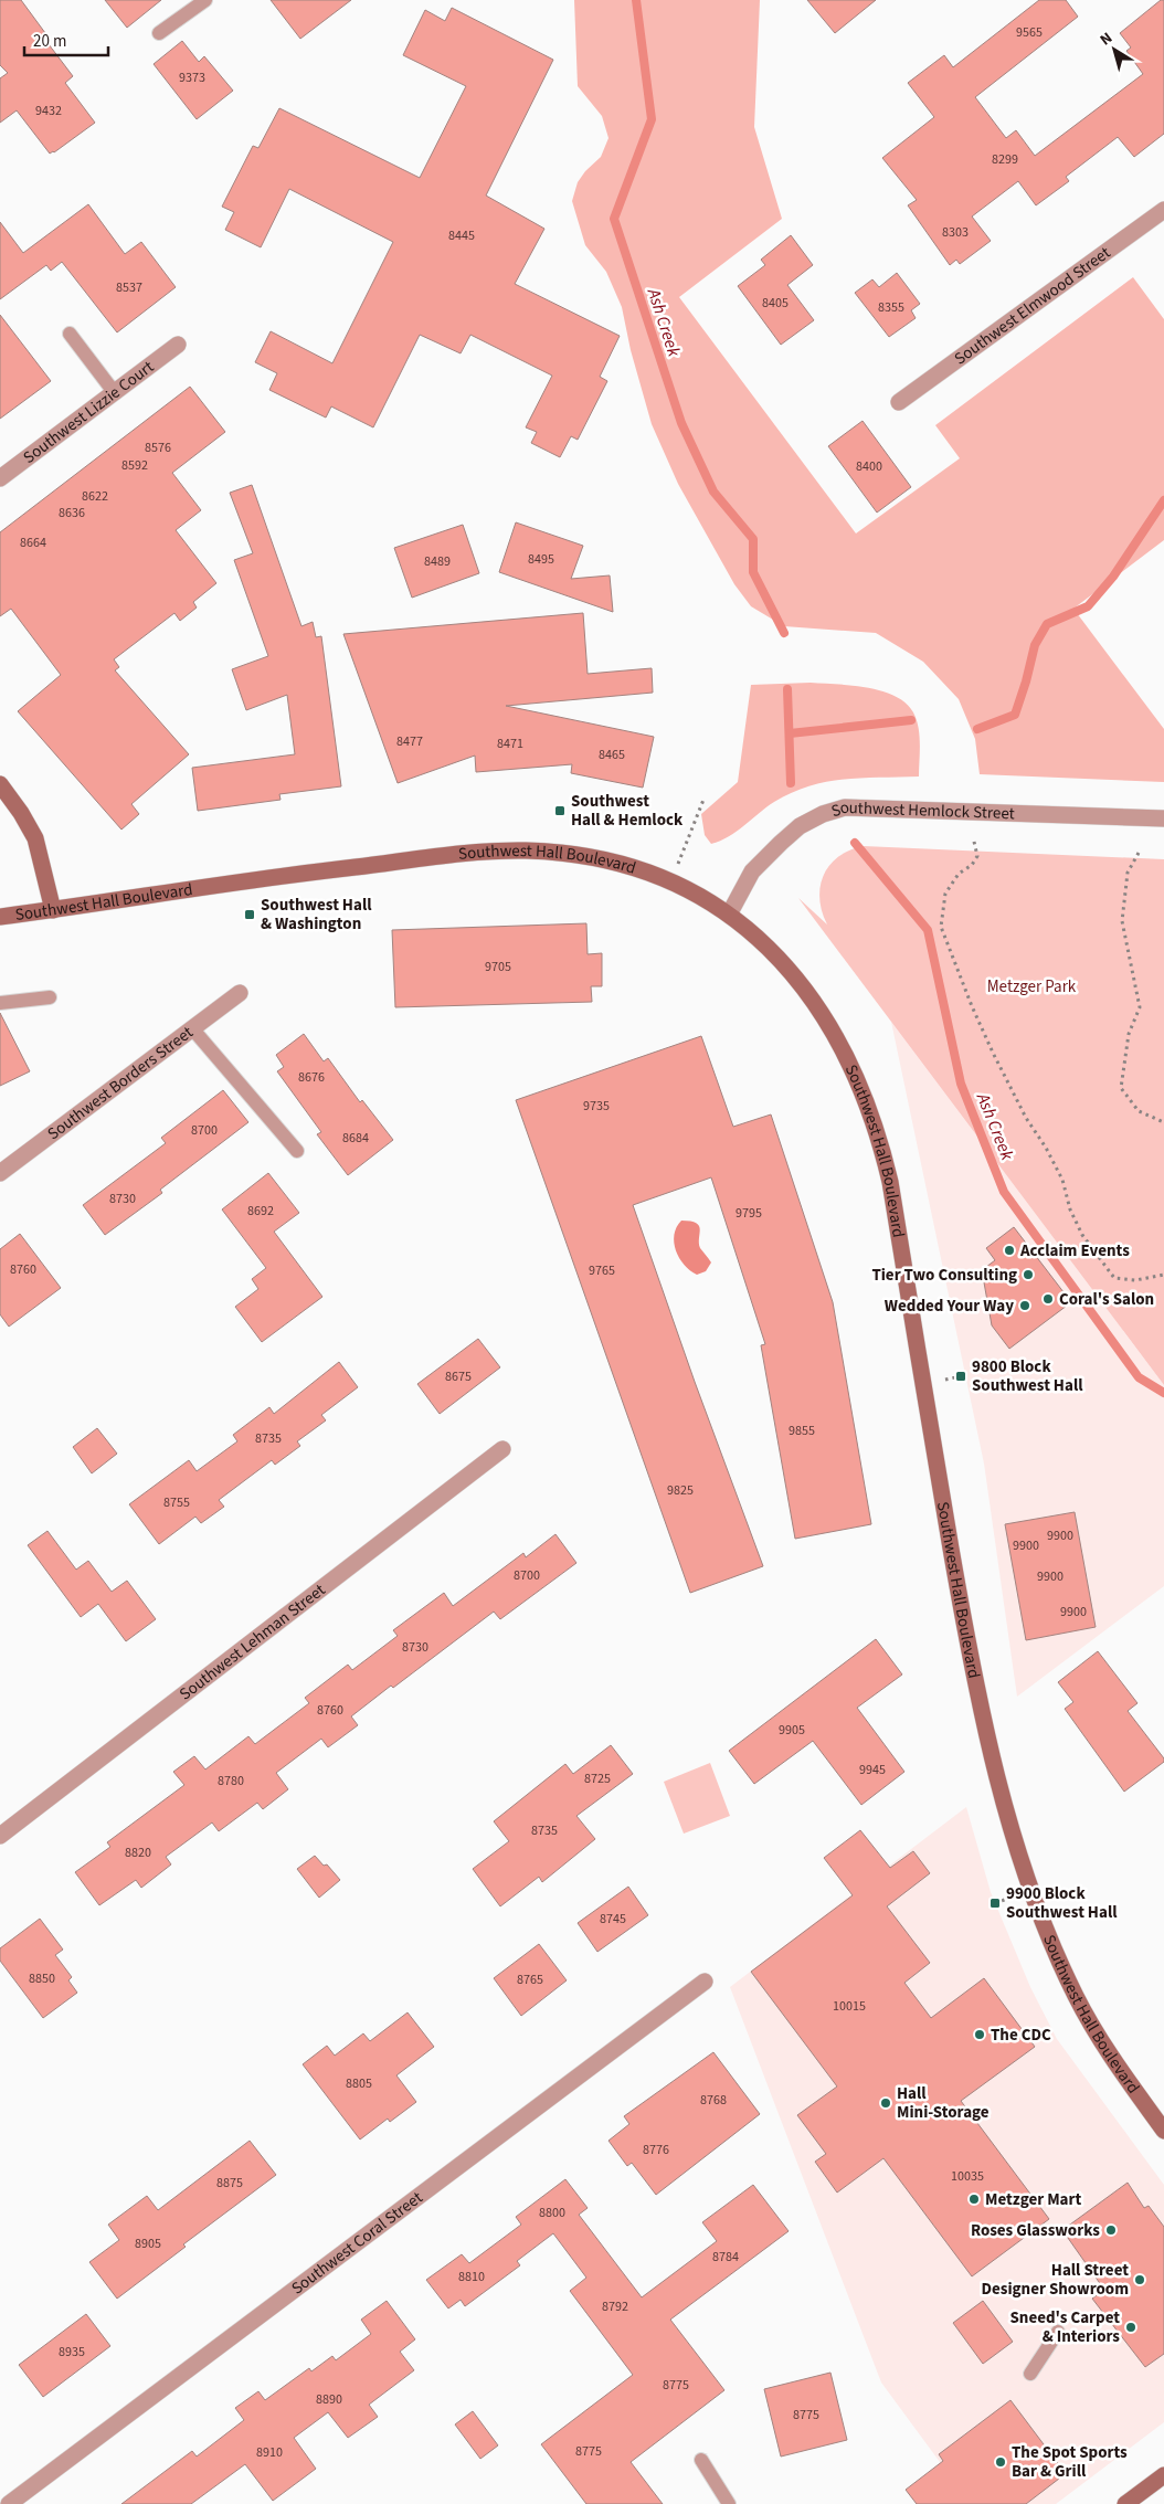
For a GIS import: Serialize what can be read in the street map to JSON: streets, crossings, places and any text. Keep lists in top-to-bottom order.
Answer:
{
  "streets": {
    "main road": ["Southwest Hall Boulevard"],
    "street": [
      "Southwest Elmwood Street",
      "Southwest Lizzie Court",
      "Southwest Hemlock Street",
      "Southwest Borders Street",
      "Southwest Lehman Street",
      "Southwest Coral Street"
    ]
  },
  "crossings": [
    ["Southwest Hemlock Street", "Southwest Hall Boulevard"]
  ],
  "water": ["Ash Creek"],
  "parks": ["Metzger Park"],
  "places": {
    "transit": [
      "Southwest Hall & Hemlock",
      "Southwest Hall & Washington",
      "9800 Block Southwest Hall",
      "9900 Block Southwest Hall"
    ],
    "other": [
      "Acclaim Events",
      "Tier Two Consulting",
      "Coral's Salon",
      "Wedded Your Way",
      "The CDC",
      "Hall Mini-Storage",
      "Metzger Mart",
      "Roses Glassworks",
      "Hall Street Designer Showroom",
      "Sneed's Carpet & Interiors",
      "The Spot Sports Bar & Grill"
    ]
  },
  "house_numbers": [
    "9565",
    "9373",
    "9432",
    "8299",
    "8303",
    "8445",
    "8537",
    "8405",
    "8355",
    "8576",
    "8592",
    "8400",
    "8622",
    "8636",
    "8664",
    "8495",
    "8489",
    "8477",
    "8471",
    "8465",
    "9705",
    "8676",
    "9735",
    "8700",
    "8684",
    "8730",
    "8692",
    "9795",
    "8760",
    "9765",
    "8675",
    "9855",
    "8735",
    "9825",
    "8755",
    "9900",
    "9900",
    "8700",
    "9900",
    "9900",
    "8730",
    "8760",
    "9905",
    "9945",
    "8725",
    "8780",
    "8735",
    "8820",
    "8745",
    "8850",
    "8765",
    "10015",
    "8805",
    "8768",
    "8776",
    "10035",
    "8875",
    "8800",
    "8905",
    "8784",
    "8810",
    "8792",
    "8935",
    "8775",
    "8890",
    "8775",
    "8775",
    "8910"
  ],
  "scale_bar": "20 m",
  "north": "top left"
}
